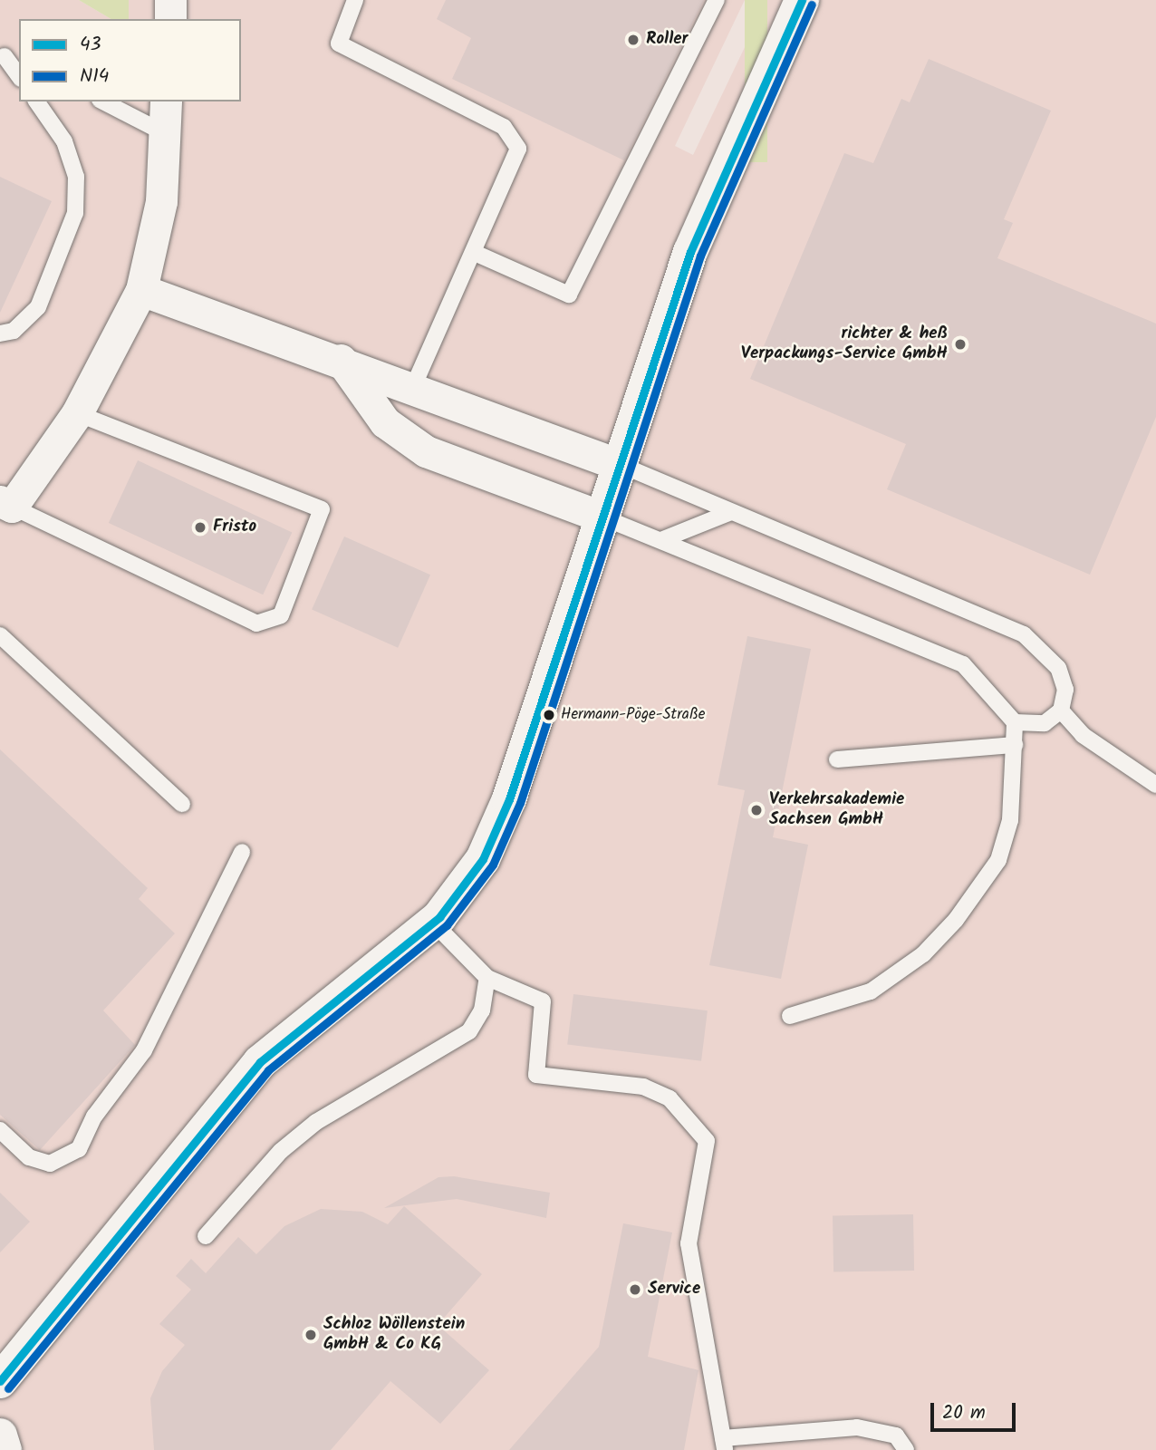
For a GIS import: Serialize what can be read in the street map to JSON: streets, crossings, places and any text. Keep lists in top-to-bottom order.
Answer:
{
  "places": [
    "Roller",
    "richter & heß Verpackungs-Service GmbH",
    "Fristo",
    "Hermann-Pöge-Straße",
    "Verkehrsakademie Sachsen GmbH",
    "Service",
    "Schloz Wöllenstein GmbH & Co KG"
  ],
  "lines": ["transit line 43", "transit line N14"],
  "legend": ["43", "N14"],
  "scale_bar": "20 m"
}
